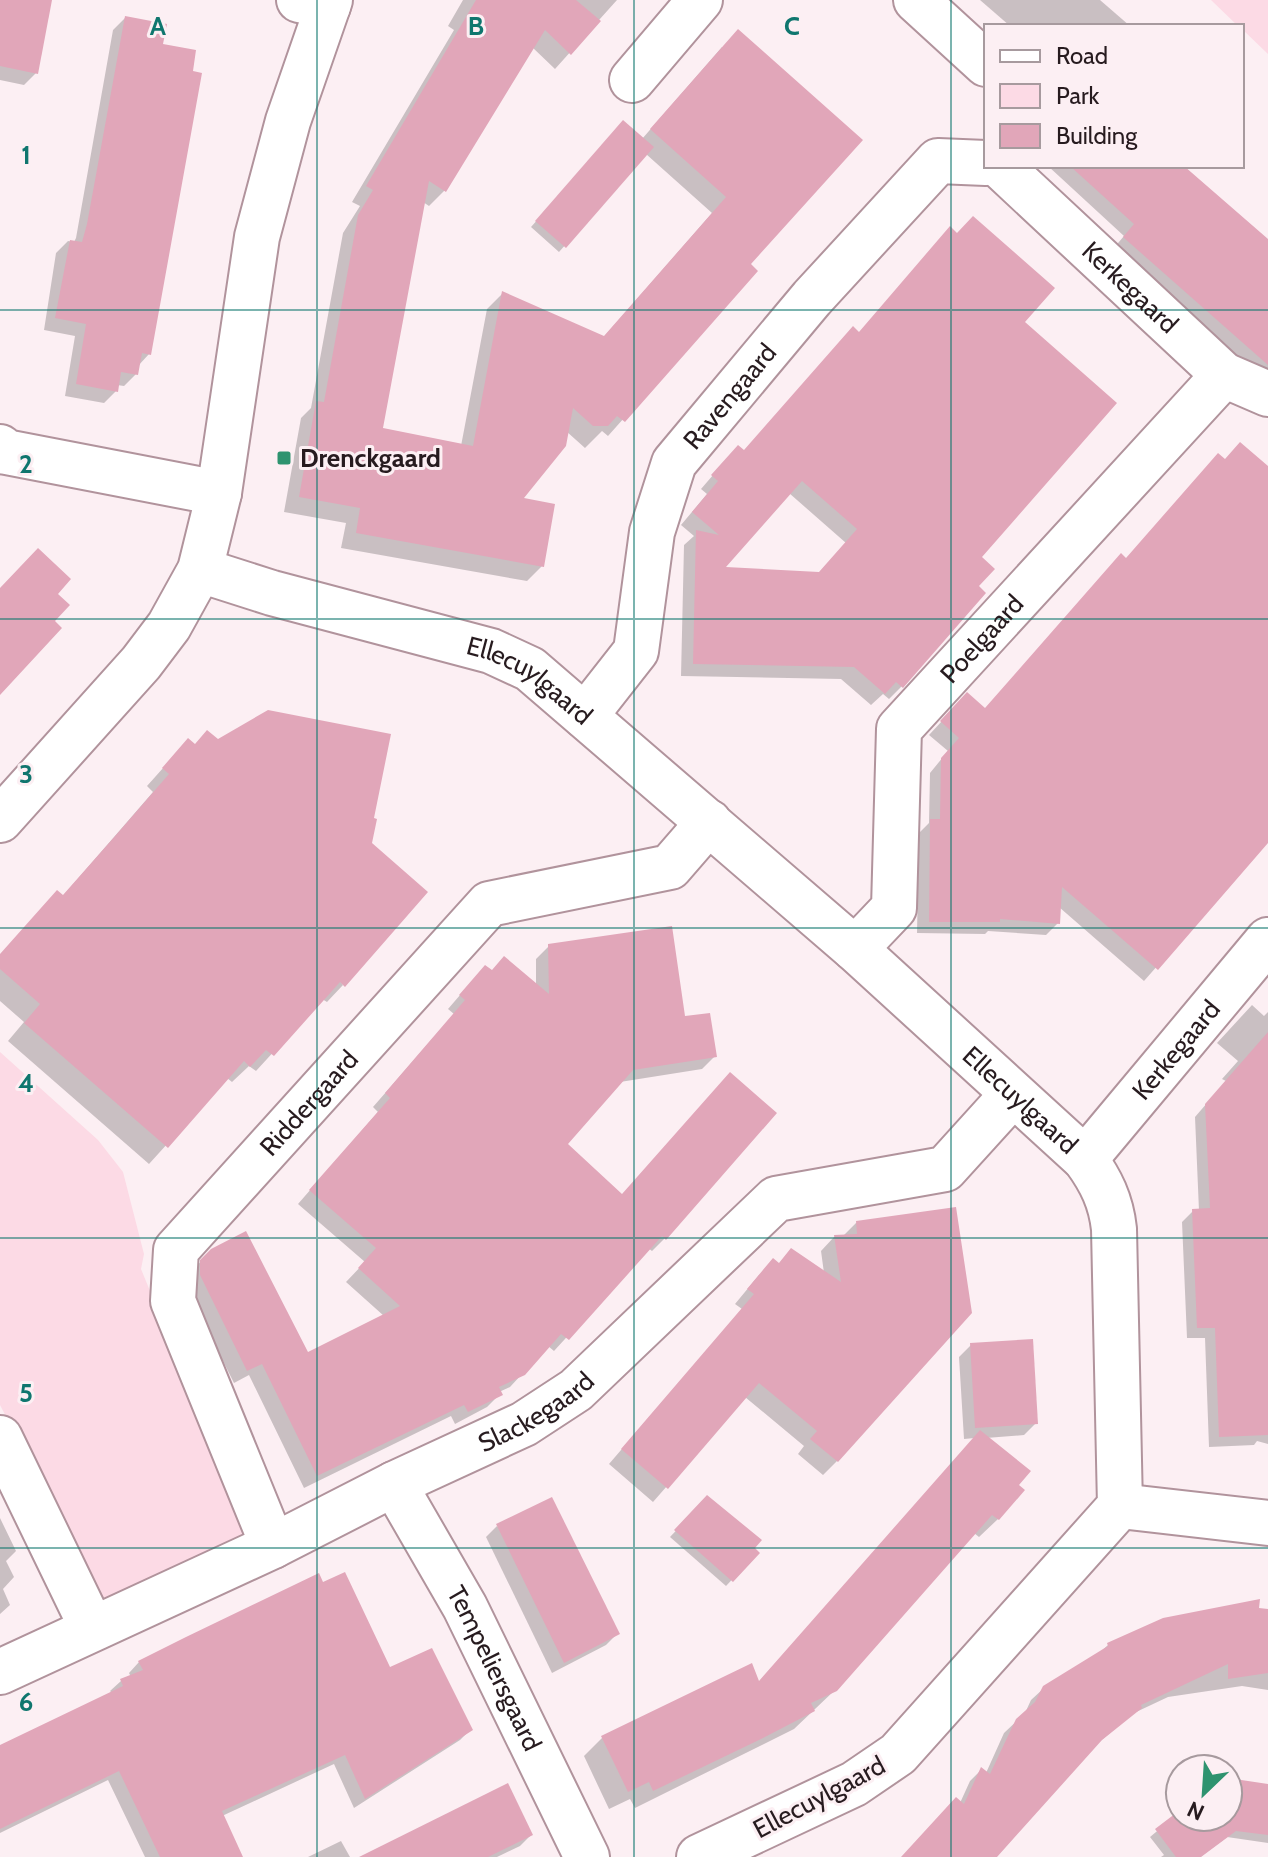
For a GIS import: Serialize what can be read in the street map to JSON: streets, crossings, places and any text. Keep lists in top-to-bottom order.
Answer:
{
  "streets": {
    "street": [
      "Kerkegaard",
      "Ravengaard",
      "Poelgaard",
      "Ellecuylgaard",
      "Riddergaard",
      "Slackegaard",
      "Tempeliersgaard"
    ]
  },
  "crossings": [
    ["Kerkegaard", "Poelgaard"],
    ["Kerkegaard", "Ellecuylgaard"],
    ["Ravengaard", "Ellecuylgaard"],
    ["Poelgaard", "Ellecuylgaard"],
    ["Ellecuylgaard", "Riddergaard"],
    ["Ellecuylgaard", "Slackegaard"],
    ["Riddergaard", "Slackegaard"],
    ["Slackegaard", "Tempeliersgaard"]
  ],
  "places": {
    "transit": ["Drenckgaard"]
  },
  "legend": ["Road", "Park", "Building"],
  "north": "bottom left",
  "grid": {
    "columns": ["A", "B", "C"],
    "rows": [
      "1",
      "2",
      "3",
      "4",
      "5",
      "6"
    ]
  }
}
